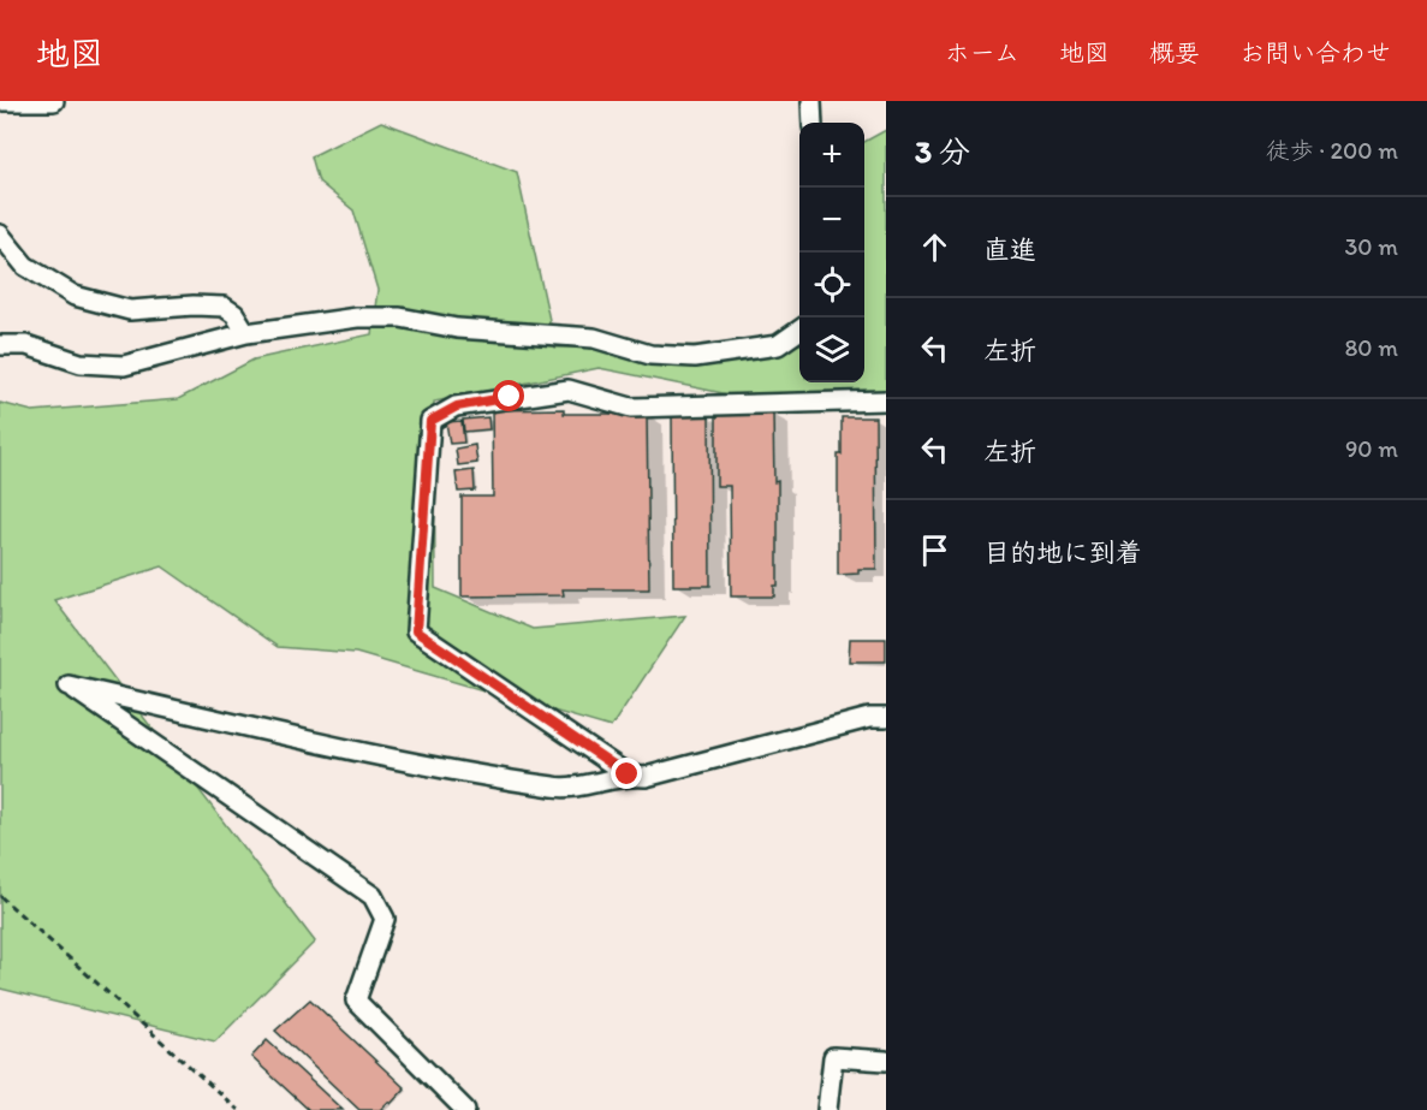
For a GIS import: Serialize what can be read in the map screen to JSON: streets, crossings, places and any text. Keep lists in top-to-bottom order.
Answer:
{
  "page": {
    "header": "地図",
    "nav": [
      "ホーム",
      "地図",
      "概要",
      "お問い合わせ"
    ],
    "heading": ["3 分", "徒歩 · 200 m"],
    "map_buttons": ["+", "−"],
    "list": [
      ["直進", "30 m"],
      ["左折", "80 m"],
      ["左折", "90 m"],
      "目的地に到着"
    ]
  }
}
